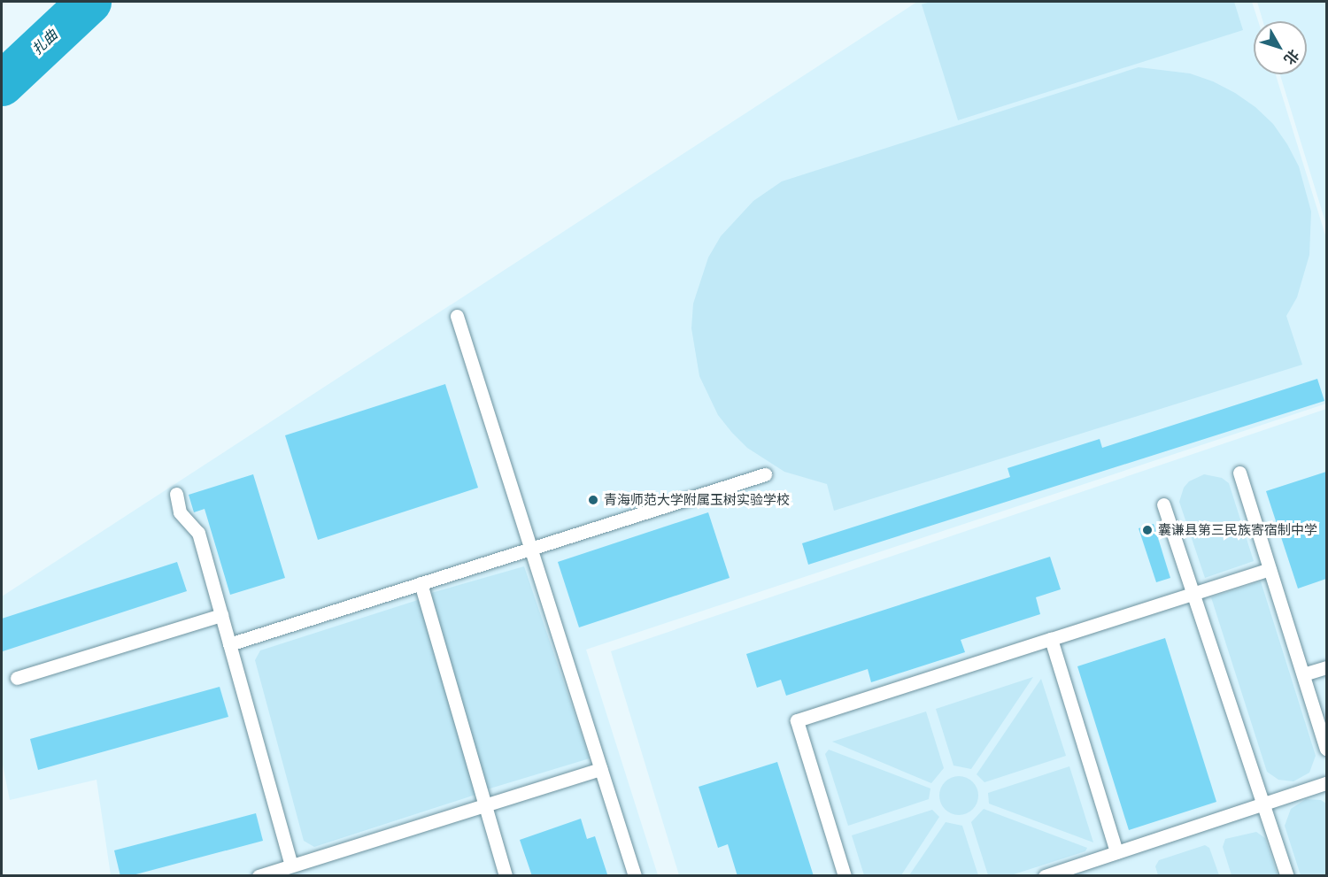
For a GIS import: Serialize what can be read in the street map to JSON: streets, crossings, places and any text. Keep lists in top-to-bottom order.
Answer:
{
  "water": ["扎曲"],
  "places": ["青海师范大学附属玉树实验学校", "囊谦县第三民族寄宿制中学"],
  "north": "bottom right"
}
